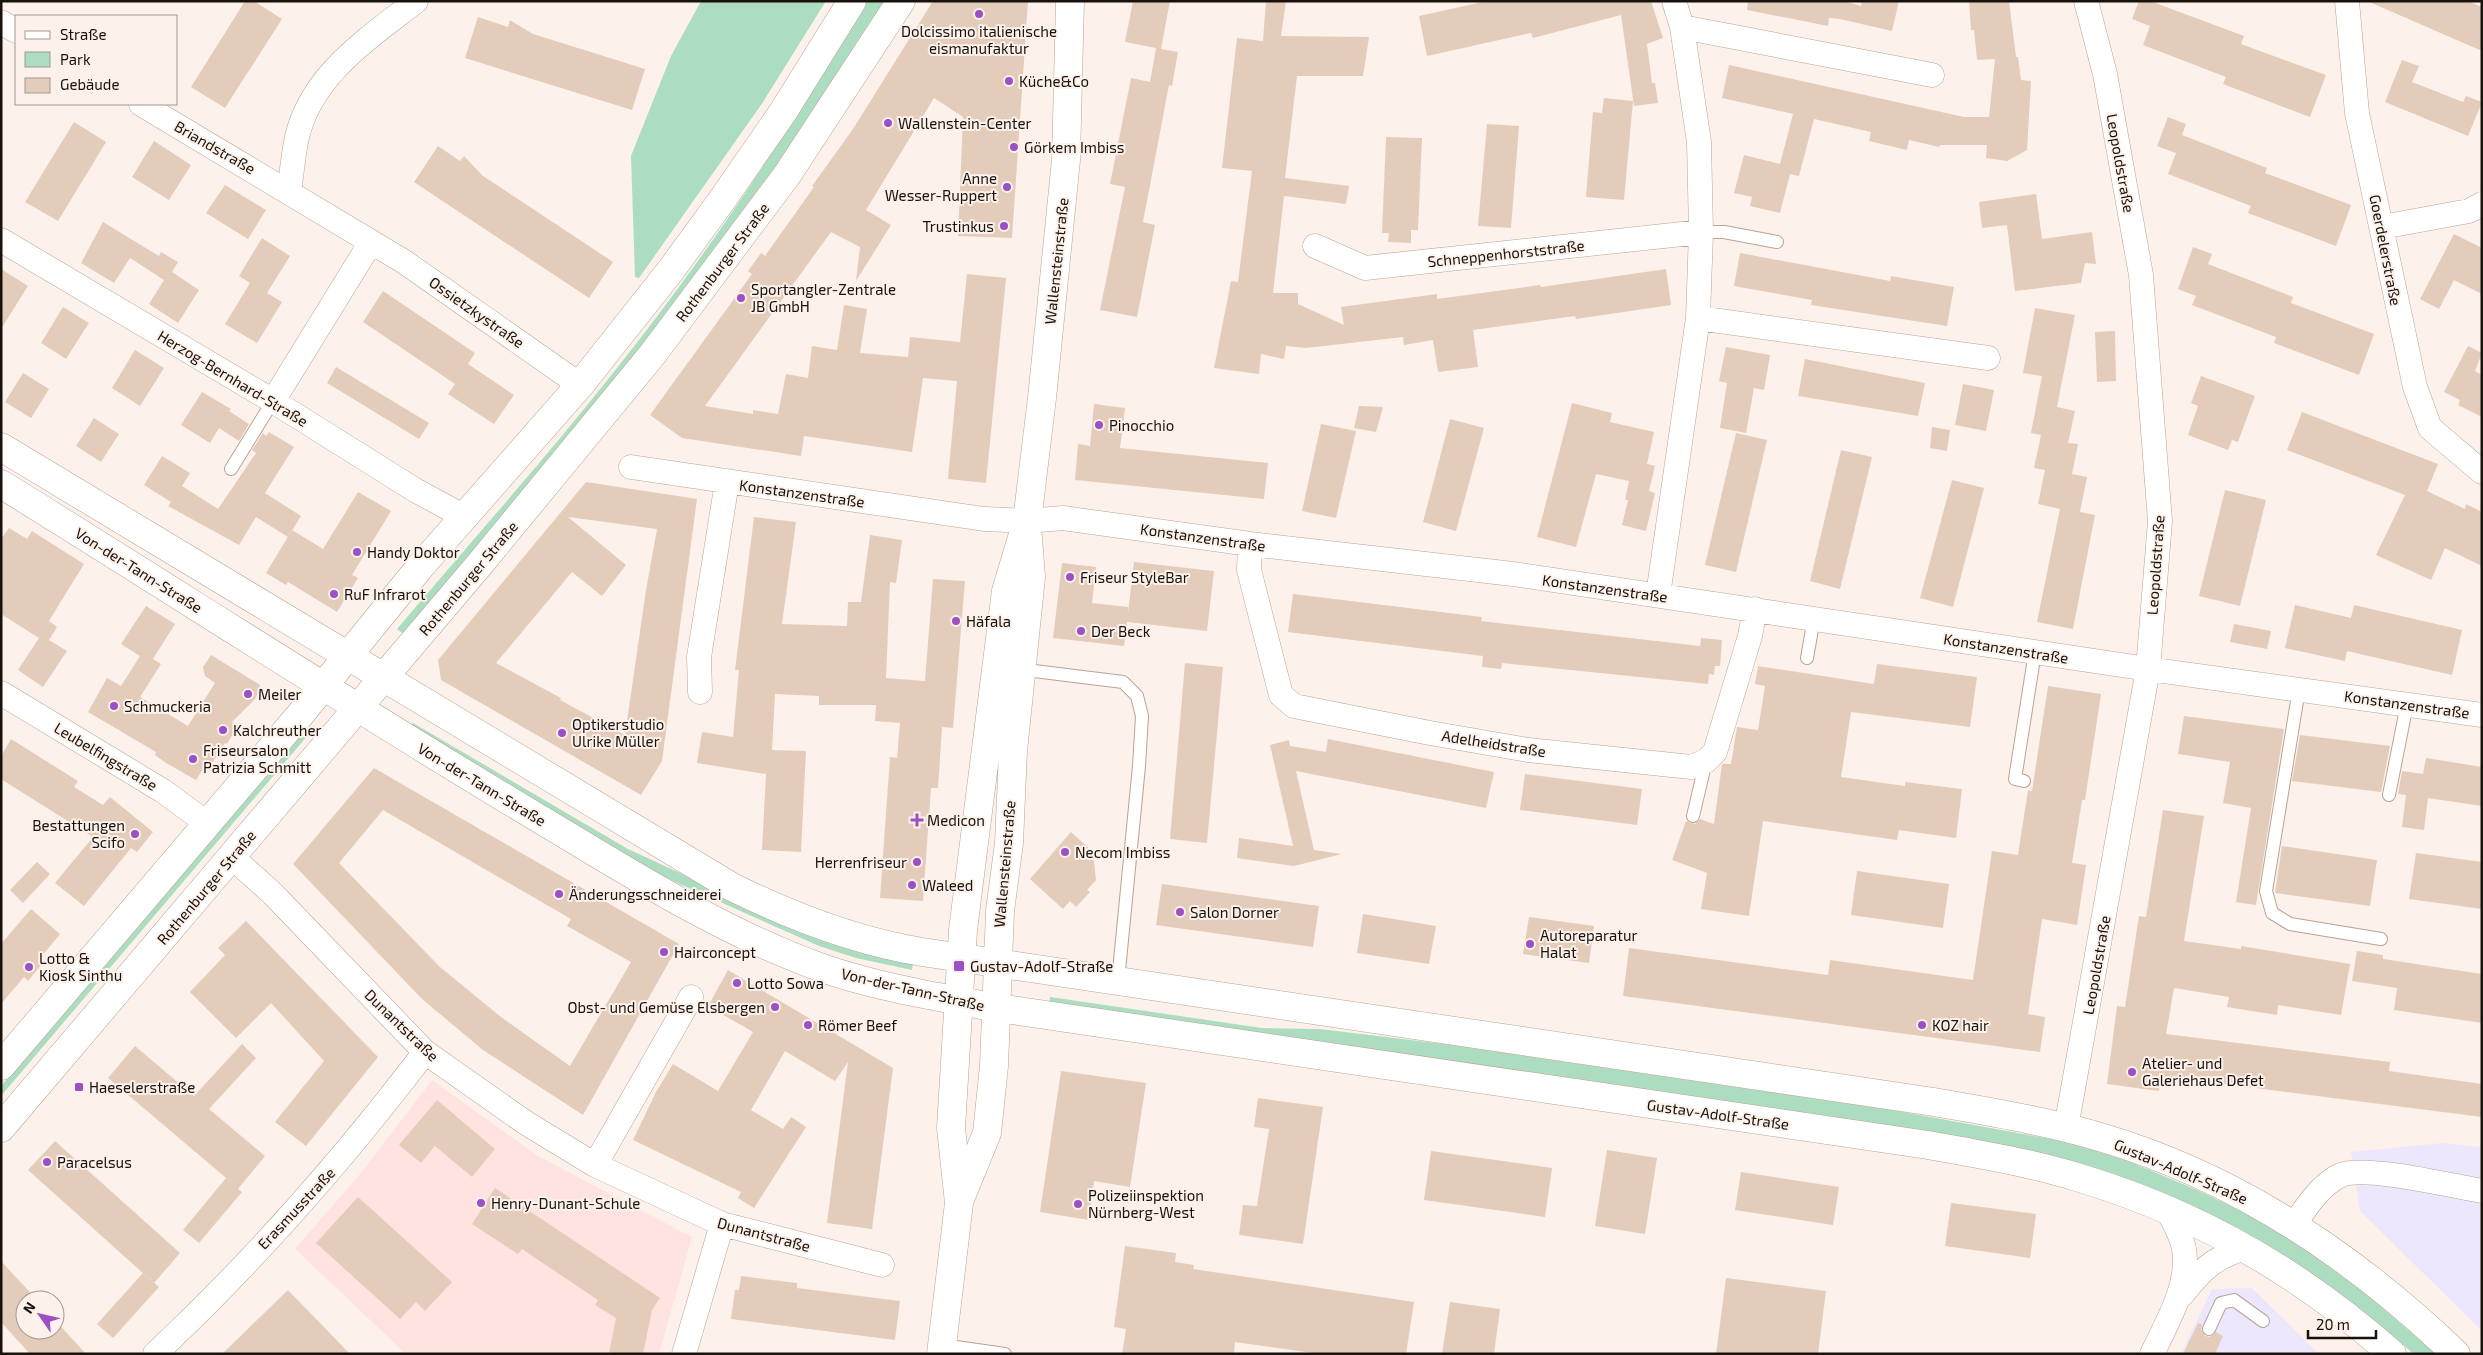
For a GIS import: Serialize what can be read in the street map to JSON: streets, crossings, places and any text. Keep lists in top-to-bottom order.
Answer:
{
  "streets": {
    "main road": [
      "Wallensteinstraße",
      "Rothenburger Straße",
      "Von-der-Tann-Straße",
      "Gustav-Adolf-Straße"
    ],
    "street": [
      "Briandstraße",
      "Leopoldstraße",
      "Goerdelerstraße",
      "Schneppenhorststraße",
      "Ossietzkystraße",
      "Herzog-Bernhard-Straße",
      "Konstanzenstraße",
      "Adelheidstraße",
      "Leubelfingstraße",
      "Dunantstraße",
      "Erasmusstraße"
    ]
  },
  "crossings": [
    ["Briandstraße", "Ossietzkystraße"],
    ["Leopoldstraße", "Konstanzenstraße"],
    ["Leopoldstraße", "Gustav-Adolf-Straße"],
    ["Wallensteinstraße", "Konstanzenstraße"],
    ["Wallensteinstraße", "Von-der-Tann-Straße"],
    ["Wallensteinstraße", "Gustav-Adolf-Straße"],
    ["Rothenburger Straße", "Von-der-Tann-Straße"],
    ["Rothenburger Straße", "Dunantstraße"],
    ["Konstanzenstraße", "Adelheidstraße"],
    ["Von-der-Tann-Straße", "Gustav-Adolf-Straße"],
    ["Dunantstraße", "Erasmusstraße"]
  ],
  "places": {
    "other": [
      "Dolcissimo italienische eismanufaktur",
      "Küche&Co",
      "Wallenstein-Center",
      "Görkem Imbiss",
      "Anne Wesser-Ruppert",
      "Trustinkus",
      "Sportangler-Zentrale JB GmbH",
      "Pinocchio",
      "Handy Doktor",
      "Friseur StyleBar",
      "RuF Infrarot",
      "Häfala",
      "Der Beck",
      "Meiler",
      "Schmuckeria",
      "Kalchreuther",
      "Optikerstudio Ulrike Müller",
      "Friseursalon Patrizia Schmitt",
      "Bestattungen Scifo",
      "Necom Imbiss",
      "Herrenfriseur",
      "Waleed",
      "Änderungsschneiderei",
      "Salon Dorner",
      "Autoreparatur Halat",
      "Hairconcept",
      "Lotto & Kiosk Sinthu",
      "Lotto Sowa",
      "Obst- und Gemüse Elsbergen",
      "Römer Beef",
      "KOZ hair",
      "Atelier- und Galeriehaus Defet",
      "Paracelsus",
      "Henry-Dunant-Schule",
      "Polizeiinspektion Nürnberg-West"
    ],
    "health": ["Medicon"],
    "transit": ["Gustav-Adolf-Straße", "Haeselerstraße"]
  },
  "legend": ["Straße", "Park", "Gebäude"],
  "scale_bar": "20 m",
  "north": "top left"
}
